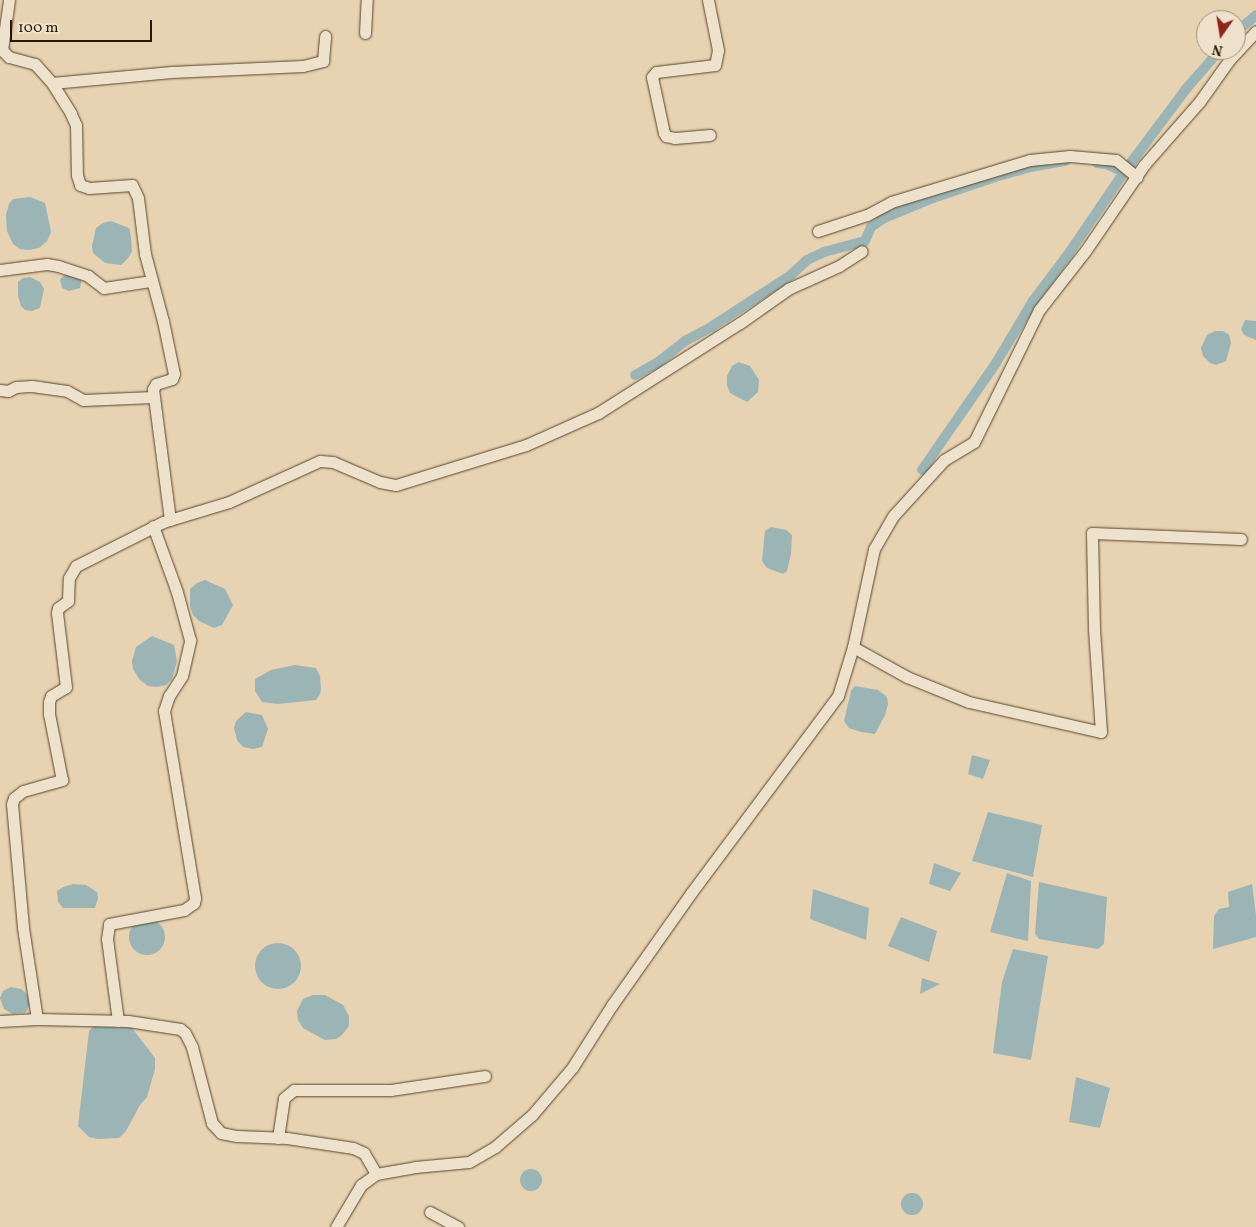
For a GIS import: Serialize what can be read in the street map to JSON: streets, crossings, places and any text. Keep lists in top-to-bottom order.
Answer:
{
  "scale_bar": "100 m",
  "north": "bottom"
}
